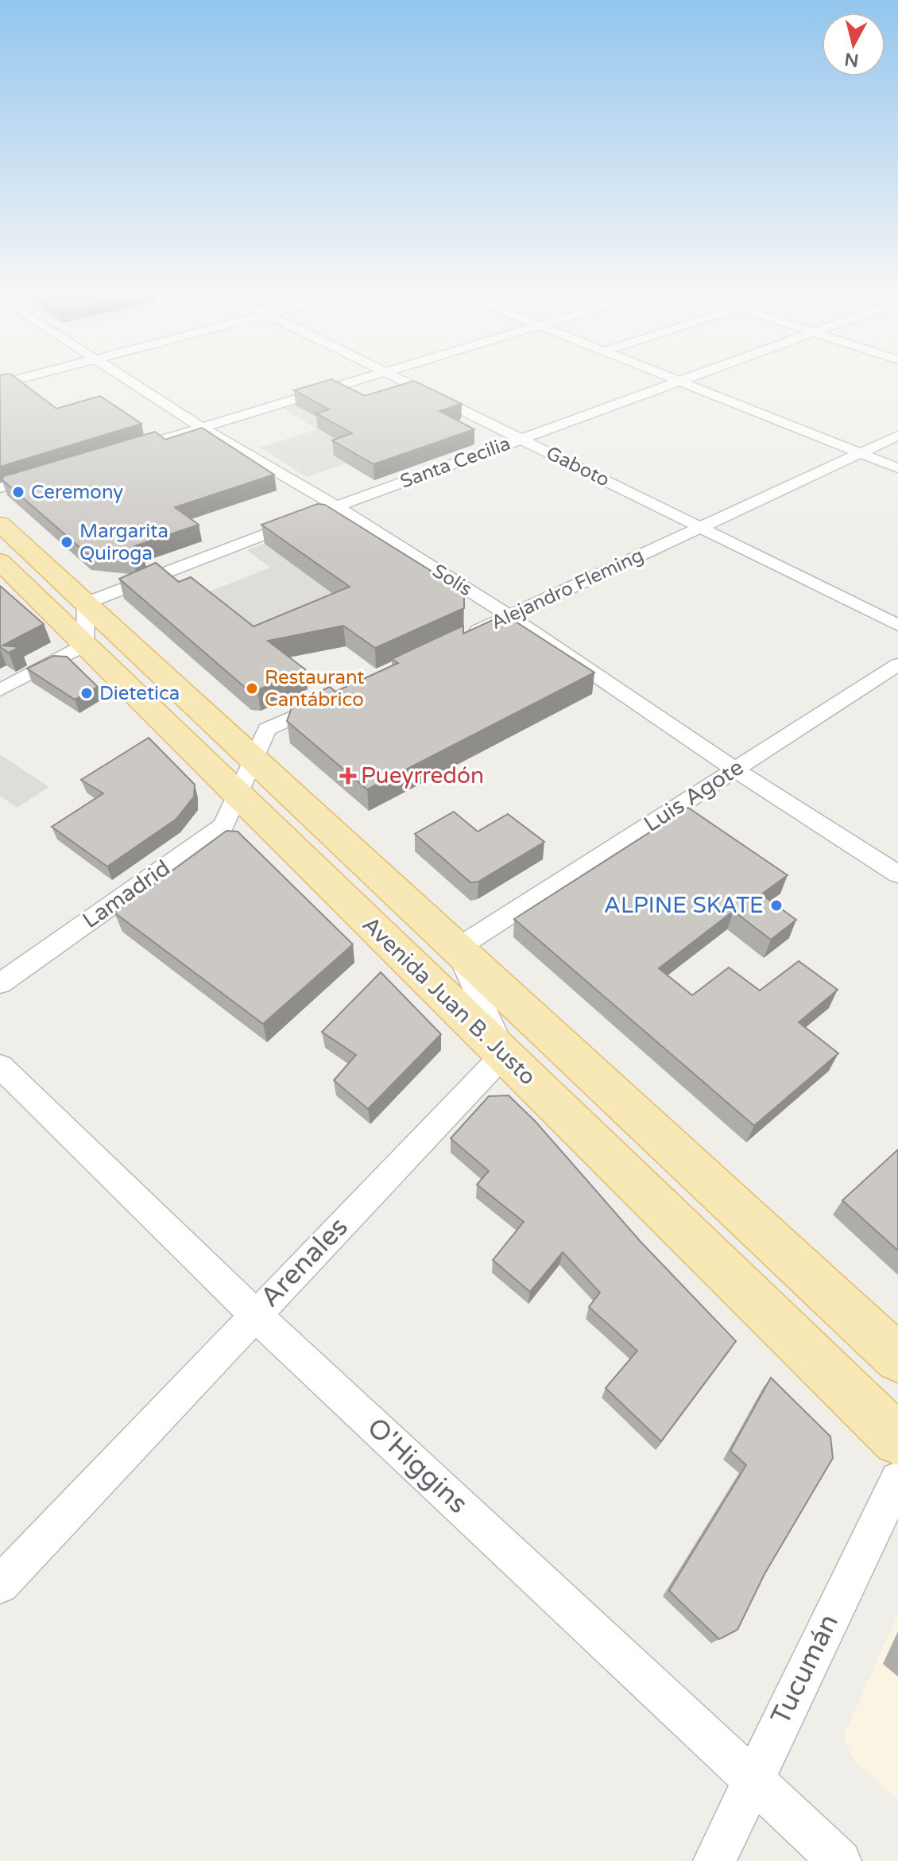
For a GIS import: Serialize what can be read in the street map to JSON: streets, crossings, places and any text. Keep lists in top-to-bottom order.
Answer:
{
  "streets": {
    "main road": ["Avenida Juan B. Justo"],
    "street": [
      "Santa Cecilia",
      "Gaboto",
      "Solís",
      "Alejandro Fleming",
      "Luis Agote",
      "Lamadrid",
      "Arenales",
      "O'Higgins",
      "Tucumán"
    ]
  },
  "crossings": [
    ["Santa Cecilia", "Gaboto"],
    ["Santa Cecilia", "Solís"],
    ["Santa Cecilia", "Avenida Juan B. Justo"],
    ["Gaboto", "Alejandro Fleming"],
    ["Solís", "Alejandro Fleming"],
    ["Solís", "Luis Agote"],
    ["Luis Agote", "Avenida Juan B. Justo"],
    ["Lamadrid", "Avenida Juan B. Justo"],
    ["Avenida Juan B. Justo", "Arenales"],
    ["Arenales", "O'Higgins"],
    ["O'Higgins", "Tucumán"]
  ],
  "places": {
    "other": [
      "Ceremony",
      "Margarita Quiroga",
      "Restaurant Cantábrico",
      "Dietetica",
      "ALPINE SKATE"
    ],
    "health": ["Pueyrredón"]
  },
  "north": "bottom"
}
